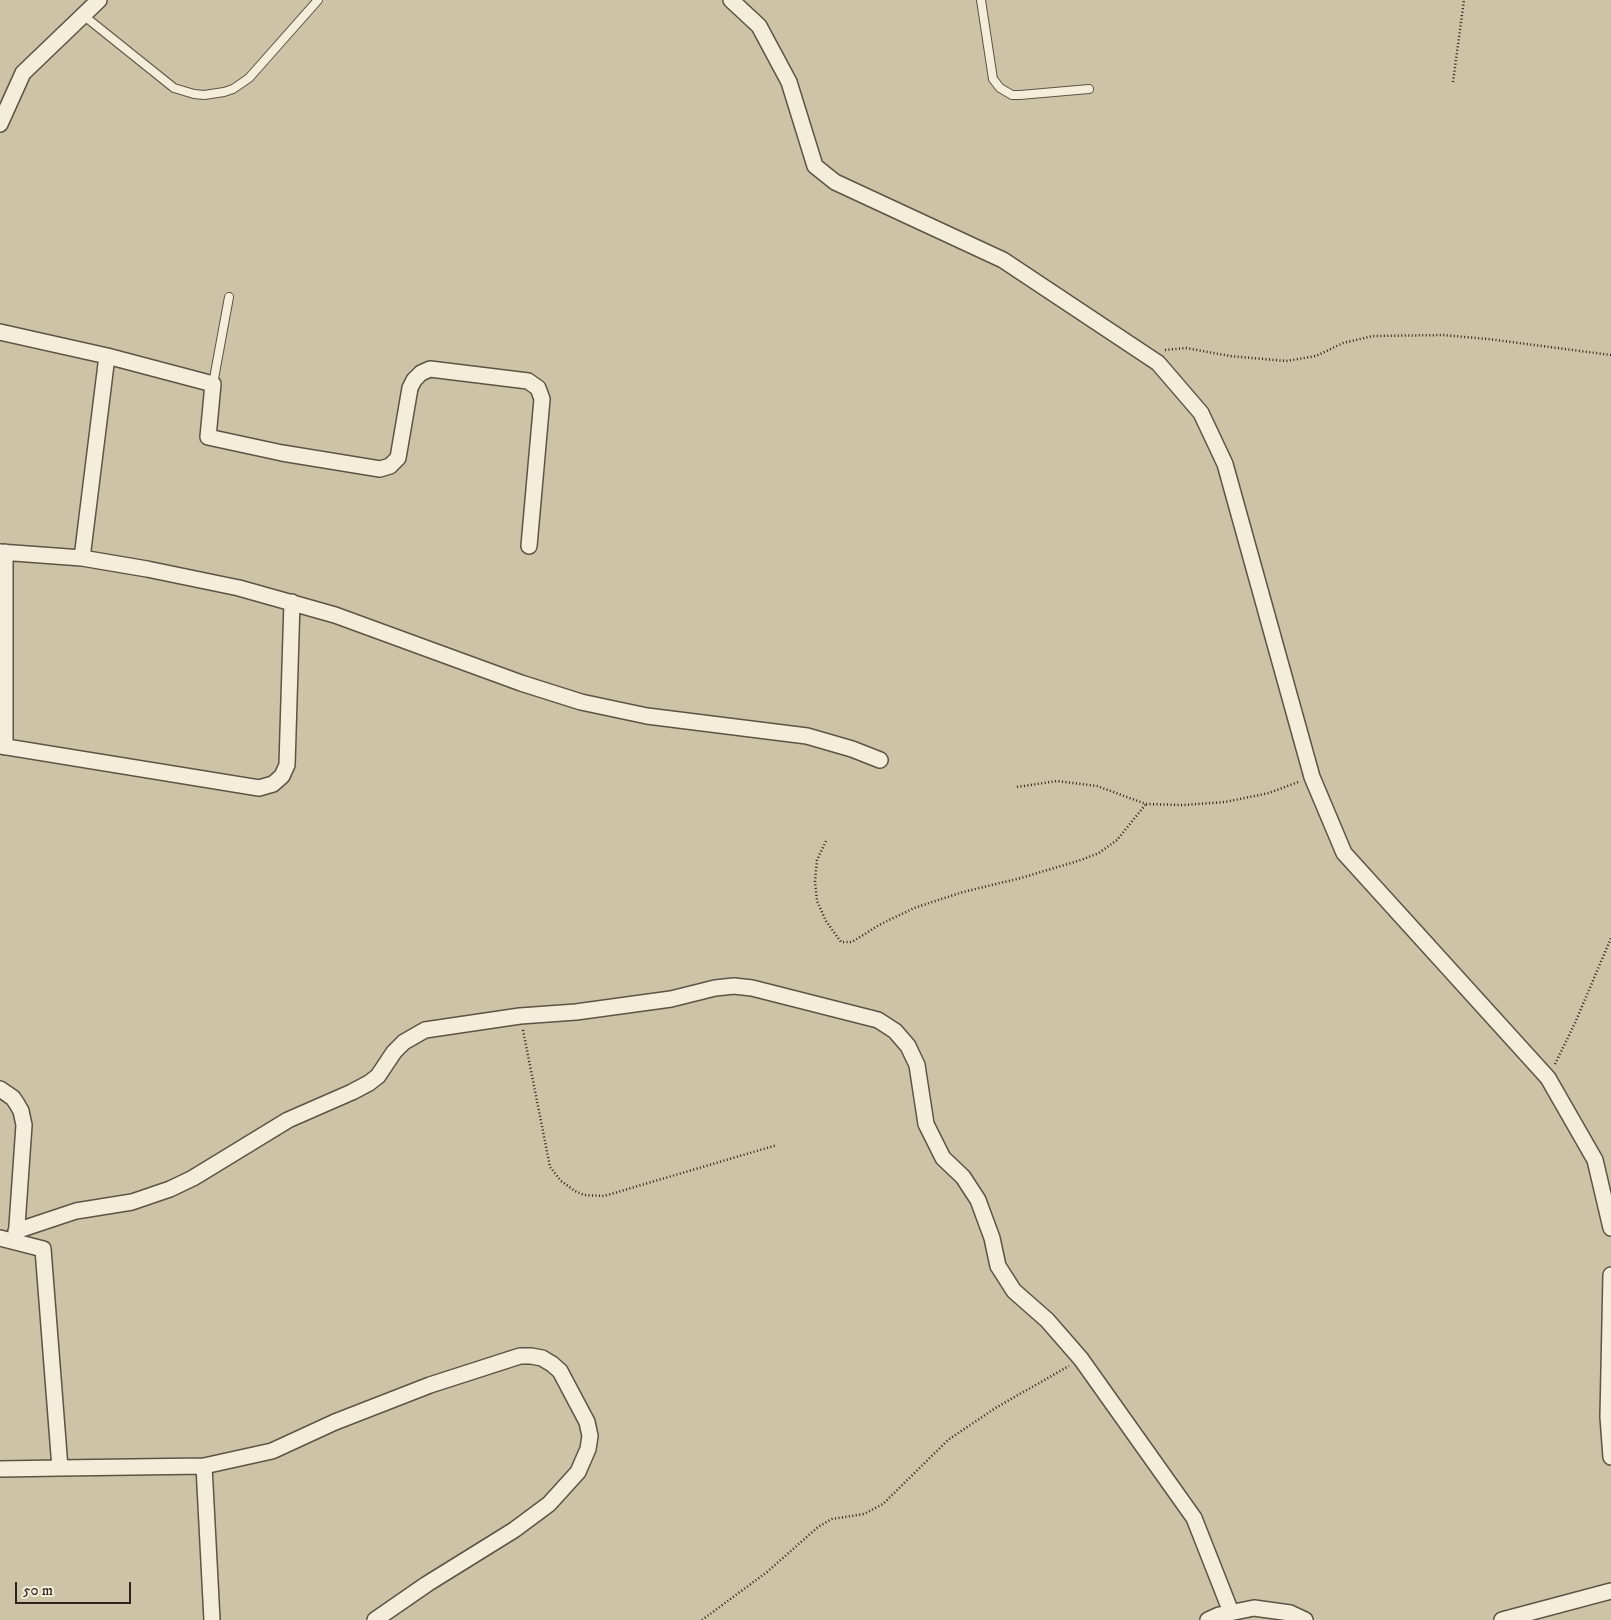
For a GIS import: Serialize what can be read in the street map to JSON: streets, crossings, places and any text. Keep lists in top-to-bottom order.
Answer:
{
  "scale_bar": "50 m"
}
